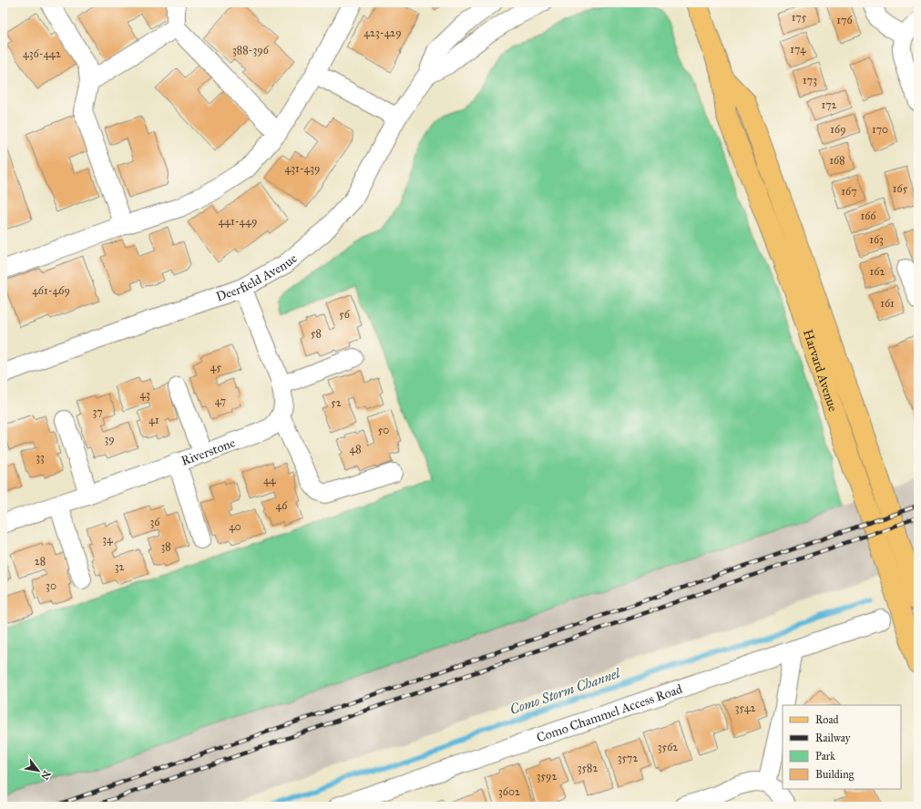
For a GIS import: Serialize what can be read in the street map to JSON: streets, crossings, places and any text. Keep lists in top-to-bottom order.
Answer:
{
  "streets": {
    "main road": ["Harvard Avenue"],
    "street": ["Deerfield Avenue", "Riverstone", "Como Chammel Access Road"]
  },
  "water": ["Como Storm Channel"],
  "house_numbers": [
    "175",
    "176",
    "423-429",
    "174",
    "388-396",
    "436-442",
    "173",
    "172",
    "169",
    "170",
    "168",
    "431-439",
    "165",
    "167",
    "166",
    "441-449",
    "163",
    "162",
    "461-469",
    "161",
    "56",
    "58",
    "45",
    "43",
    "47",
    "52",
    "37",
    "41",
    "50",
    "39",
    "48",
    "33",
    "44",
    "46",
    "36",
    "40",
    "34",
    "38",
    "28",
    "32",
    "30",
    "3542",
    "3562",
    "3572",
    "3582",
    "3592",
    "3602"
  ],
  "legend": [
    "Road",
    "Railway",
    "Park",
    "Building"
  ],
  "north": "bottom right"
}
